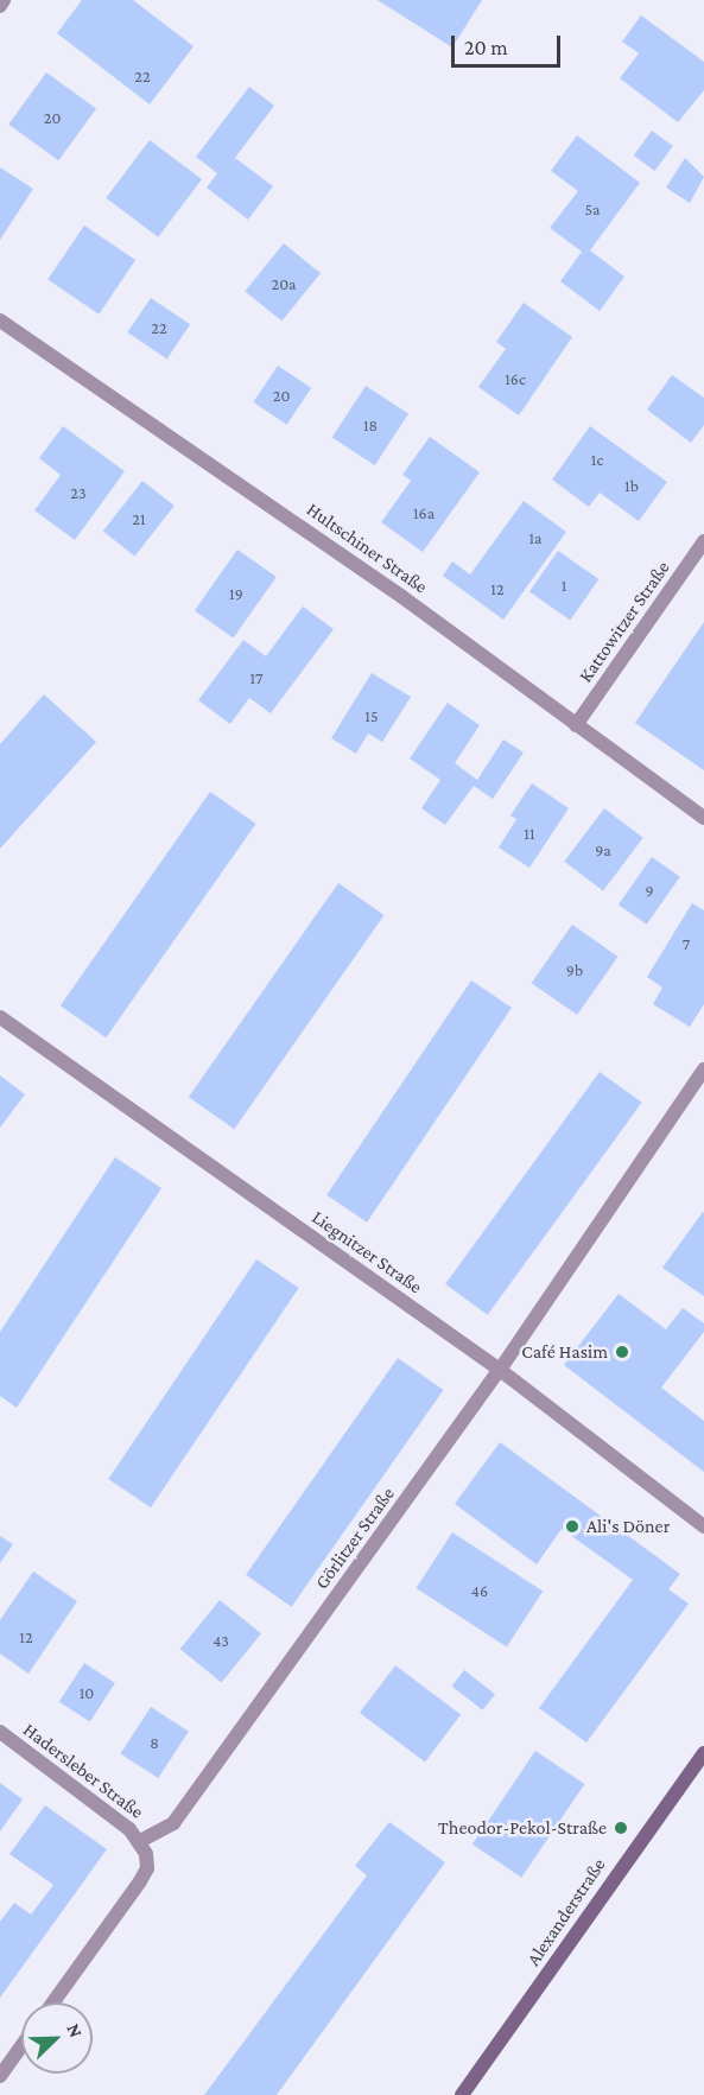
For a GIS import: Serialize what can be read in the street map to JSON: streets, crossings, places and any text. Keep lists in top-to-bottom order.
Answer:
{
  "streets": {
    "main road": ["Alexanderstraße"],
    "street": [
      "Hultschiner Straße",
      "Kattowitzer Straße",
      "Liegnitzer Straße",
      "Görlitzer Straße",
      "Hadersleber Straße"
    ]
  },
  "crossings": [
    ["Hultschiner Straße", "Kattowitzer Straße"],
    ["Liegnitzer Straße", "Görlitzer Straße"],
    ["Görlitzer Straße", "Hadersleber Straße"]
  ],
  "places": ["Café Hasim", "Ali's Döner", "Theodor-Pekol-Straße"],
  "house_numbers": [
    "22",
    "20",
    "5a",
    "20a",
    "22",
    "16c",
    "20",
    "18",
    "1c",
    "1b",
    "23",
    "16a",
    "21",
    "1a",
    "1",
    "12",
    "19",
    "17",
    "15",
    "11",
    "9a",
    "9",
    "7",
    "9b",
    "46",
    "12",
    "43",
    "10",
    "8"
  ],
  "scale_bar": "20 m",
  "north": "top right"
}
